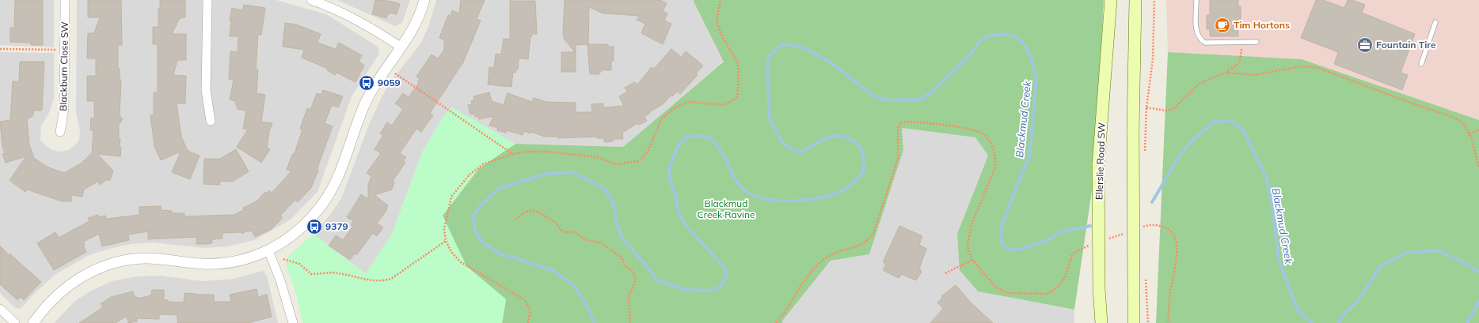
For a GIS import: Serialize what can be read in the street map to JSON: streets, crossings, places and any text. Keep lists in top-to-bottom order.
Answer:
{
  "streets": {
    "main road": ["Ellerslie Road SW"],
    "street": ["Blackburn Close SW"]
  },
  "water": ["Blackmud Creek"],
  "parks": ["Blackmud Creek Ravine"],
  "places": {
    "cafe": ["Tim Hortons"],
    "office": ["Fountain Tire"],
    "bus stop": ["9059", "9379"]
  }
}
